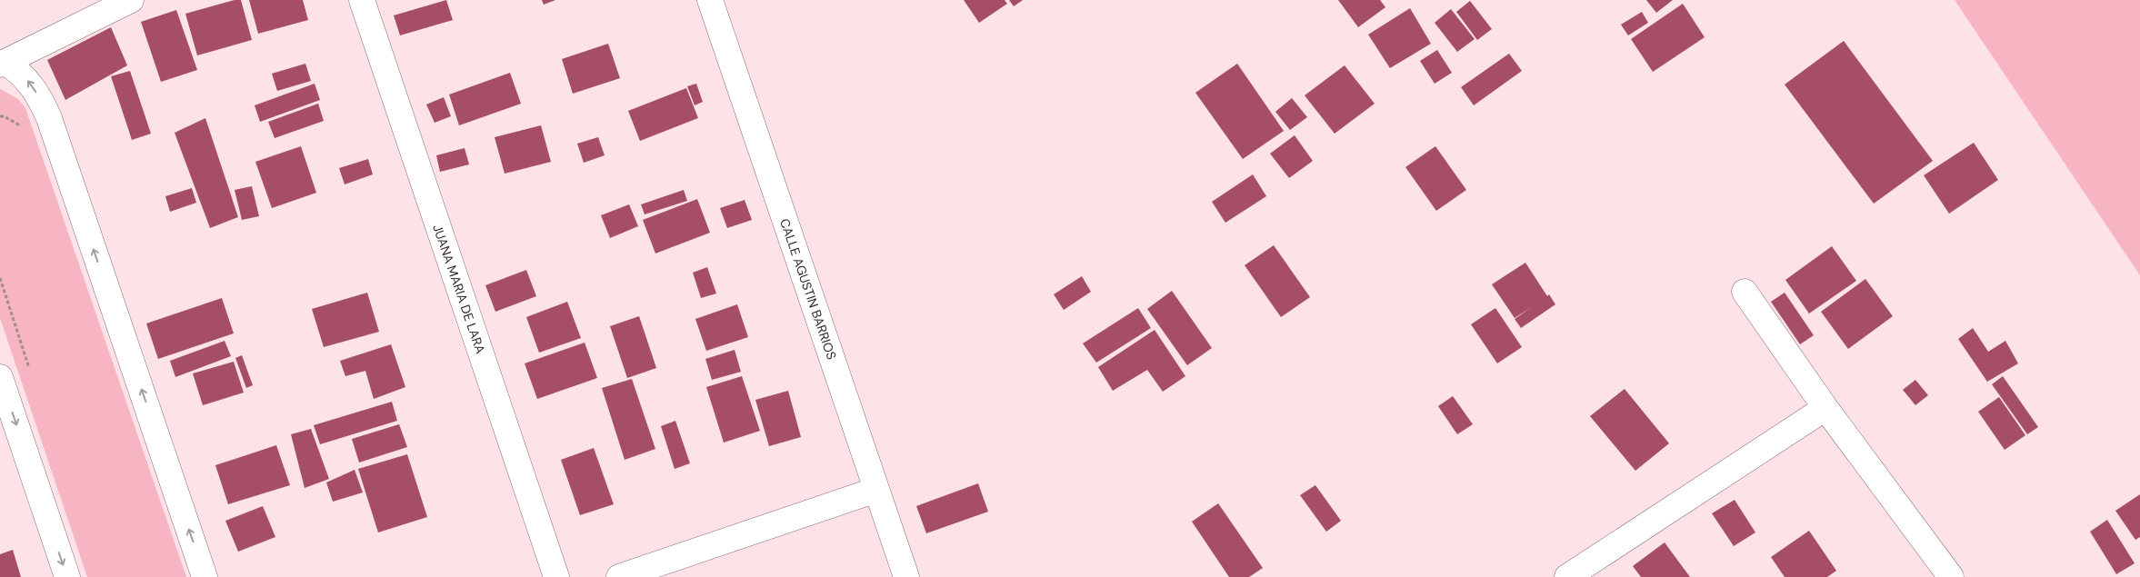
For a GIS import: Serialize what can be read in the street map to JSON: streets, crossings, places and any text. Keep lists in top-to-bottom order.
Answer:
{
  "streets": {
    "street": ["JUANA MARIA DE LARA", "CALLE AGUSTIN BARRIOS"]
  }
}
